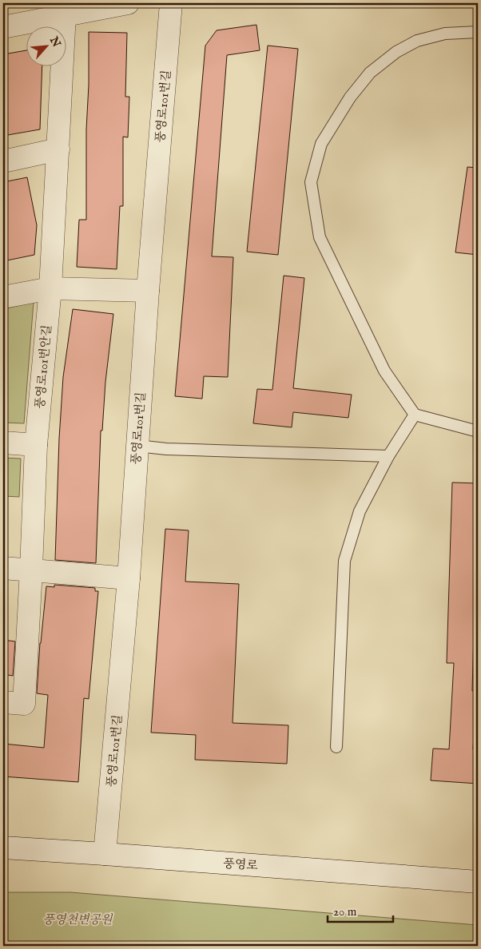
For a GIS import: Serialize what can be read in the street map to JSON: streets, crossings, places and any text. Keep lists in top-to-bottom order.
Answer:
{
  "streets": {
    "street": ["풍영로101번길", "풍영로101번안길", "풍영로"]
  },
  "crossings": [
    ["풍영로101번길", "풍영로"]
  ],
  "parks": ["풍영천변공원"],
  "scale_bar": "20 m",
  "north": "top right"
}
